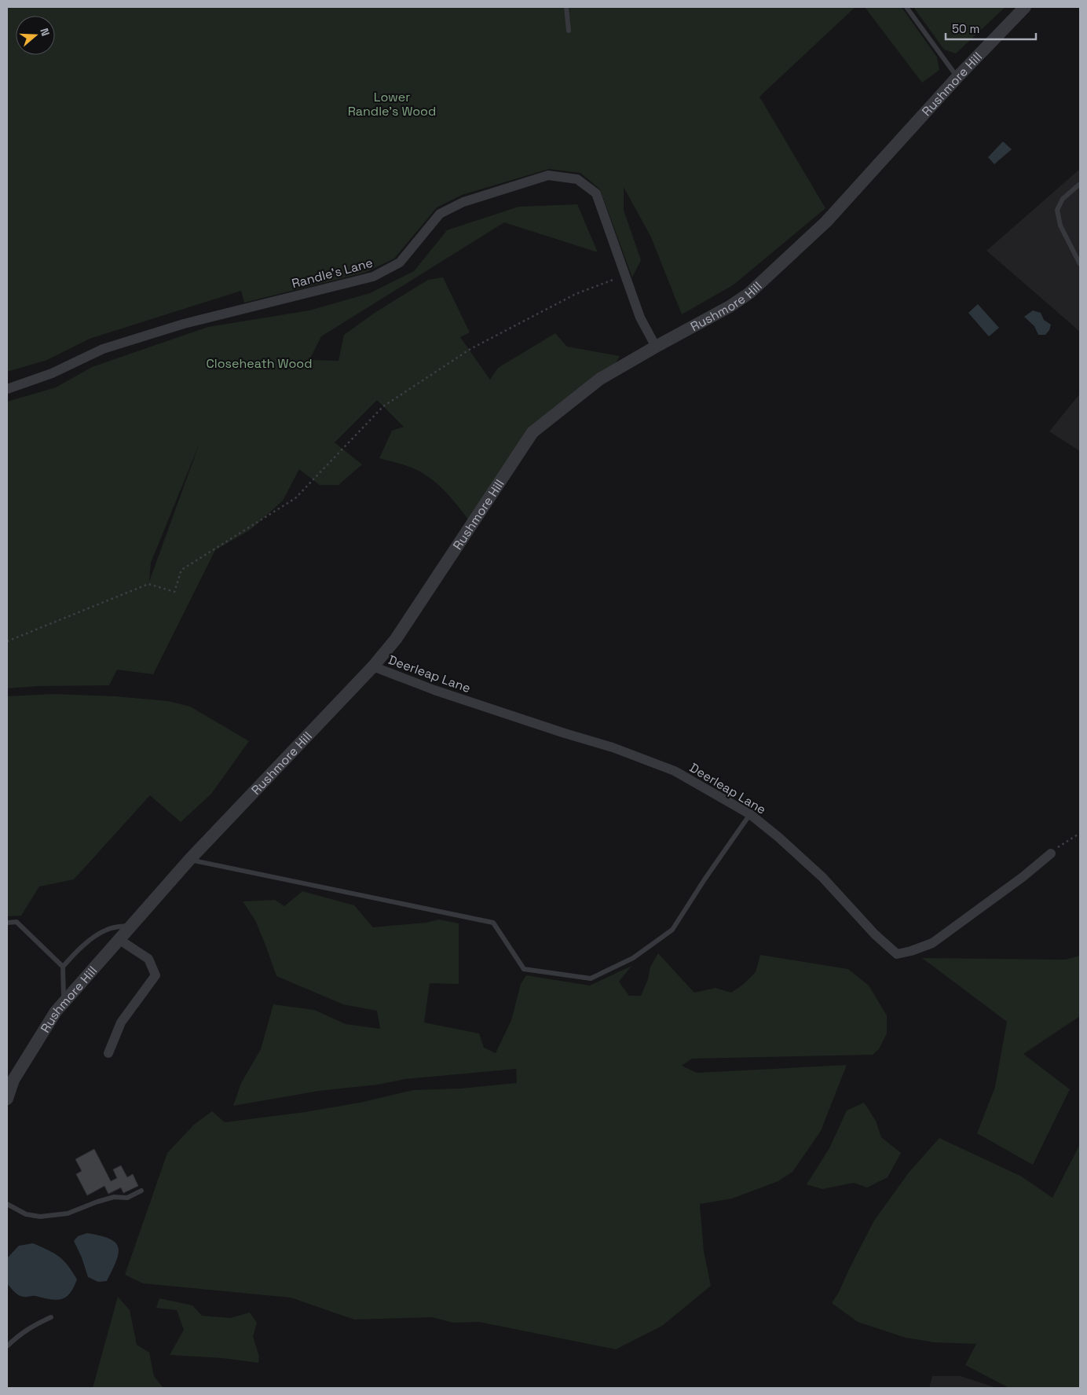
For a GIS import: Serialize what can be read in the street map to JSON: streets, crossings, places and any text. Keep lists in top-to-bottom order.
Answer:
{
  "streets": {
    "street": ["Rushmore Hill", "Randle's Lane", "Deerleap Lane"]
  },
  "crossings": [
    ["Rushmore Hill", "Randle's Lane"],
    ["Rushmore Hill", "Deerleap Lane"]
  ],
  "parks": ["Lower Randle's Wood", "Closeheath Wood"],
  "scale_bar": "50 m",
  "north": "right"
}
